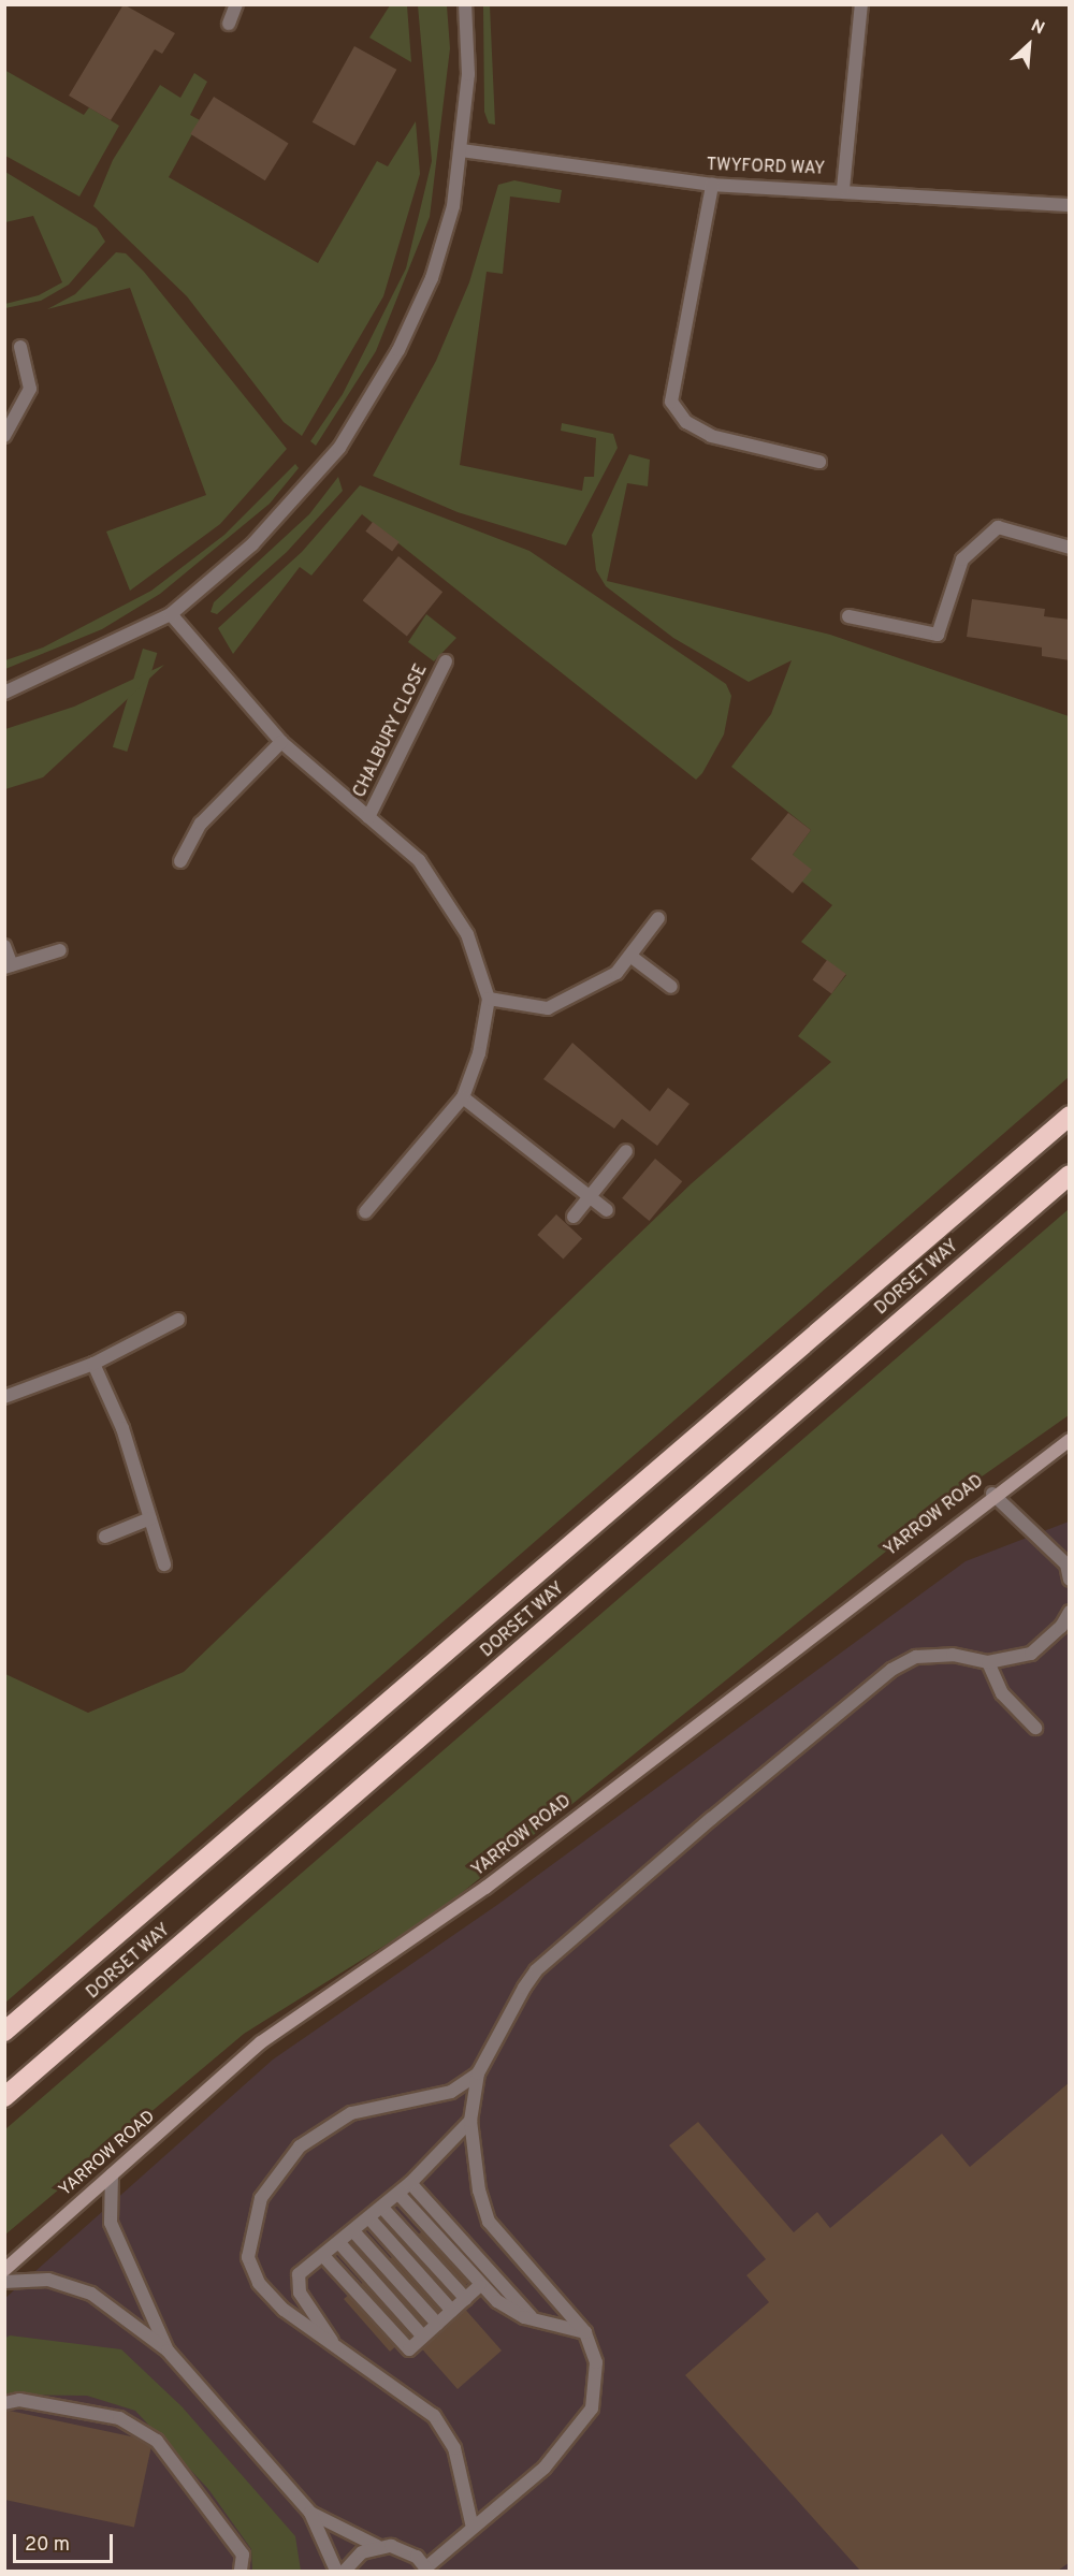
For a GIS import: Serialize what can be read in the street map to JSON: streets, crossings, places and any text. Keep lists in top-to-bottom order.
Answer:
{
  "streets": {
    "highway": ["DORSET WAY"],
    "street": ["TWYFORD WAY", "CHALBURY CLOSE", "YARROW ROAD"]
  },
  "scale_bar": "20 m",
  "north": "top right"
}
